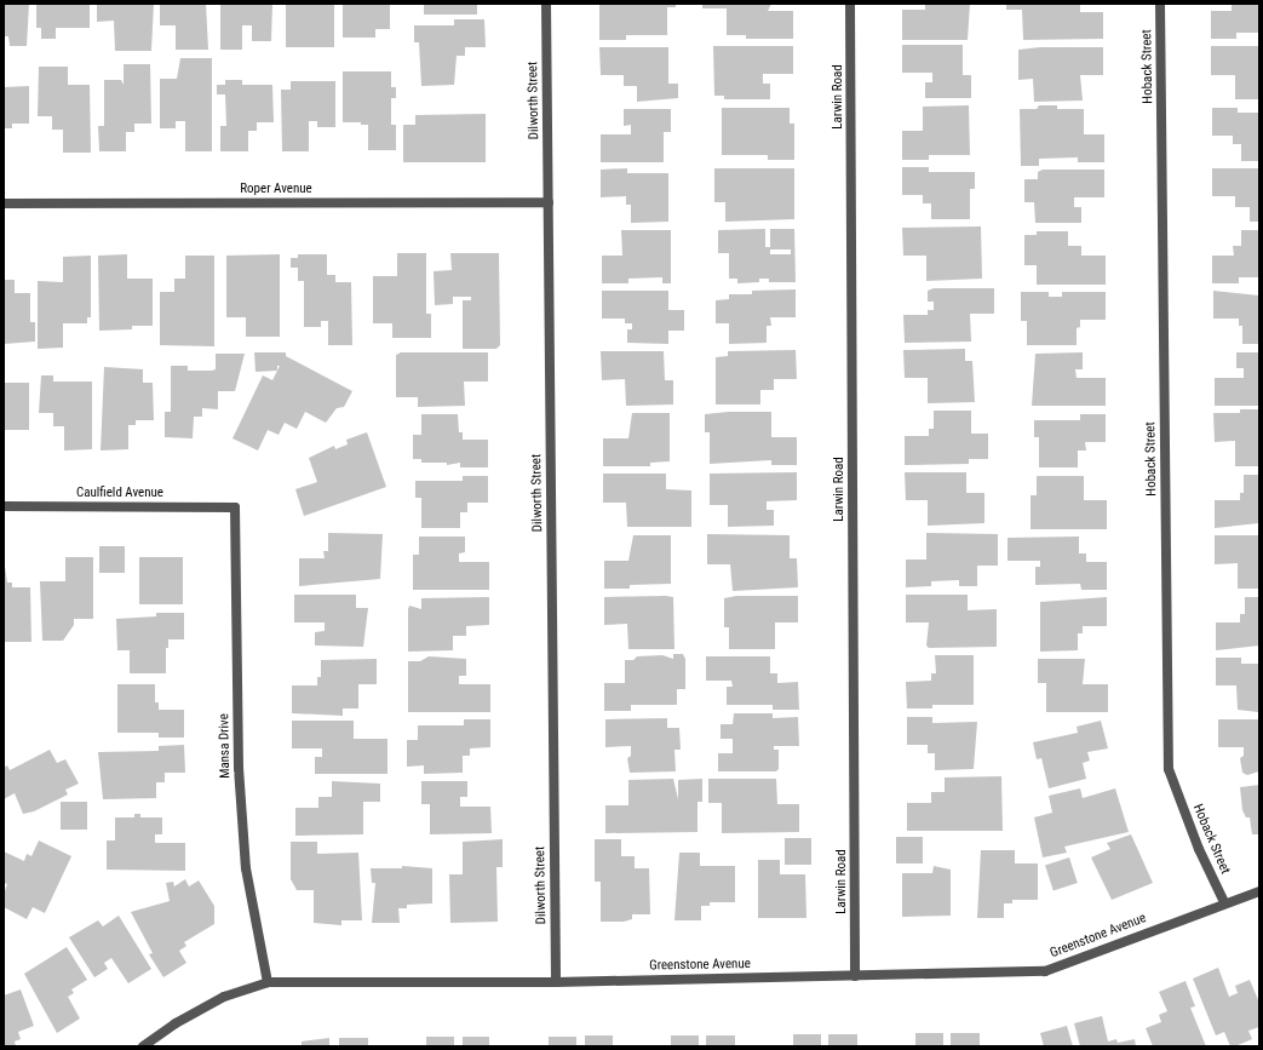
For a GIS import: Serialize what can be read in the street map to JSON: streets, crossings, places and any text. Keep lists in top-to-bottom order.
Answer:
{
  "streets": {
    "street": [
      "Hoback Street",
      "Larwin Road",
      "Dilworth Street",
      "Roper Avenue",
      "Caulfield Avenue",
      "Mansa Drive",
      "Greenstone Avenue"
    ]
  },
  "crossings": [
    ["Hoback Street", "Greenstone Avenue"],
    ["Larwin Road", "Greenstone Avenue"],
    ["Dilworth Street", "Roper Avenue"],
    ["Dilworth Street", "Greenstone Avenue"],
    ["Caulfield Avenue", "Mansa Drive"],
    ["Mansa Drive", "Greenstone Avenue"]
  ]
}
